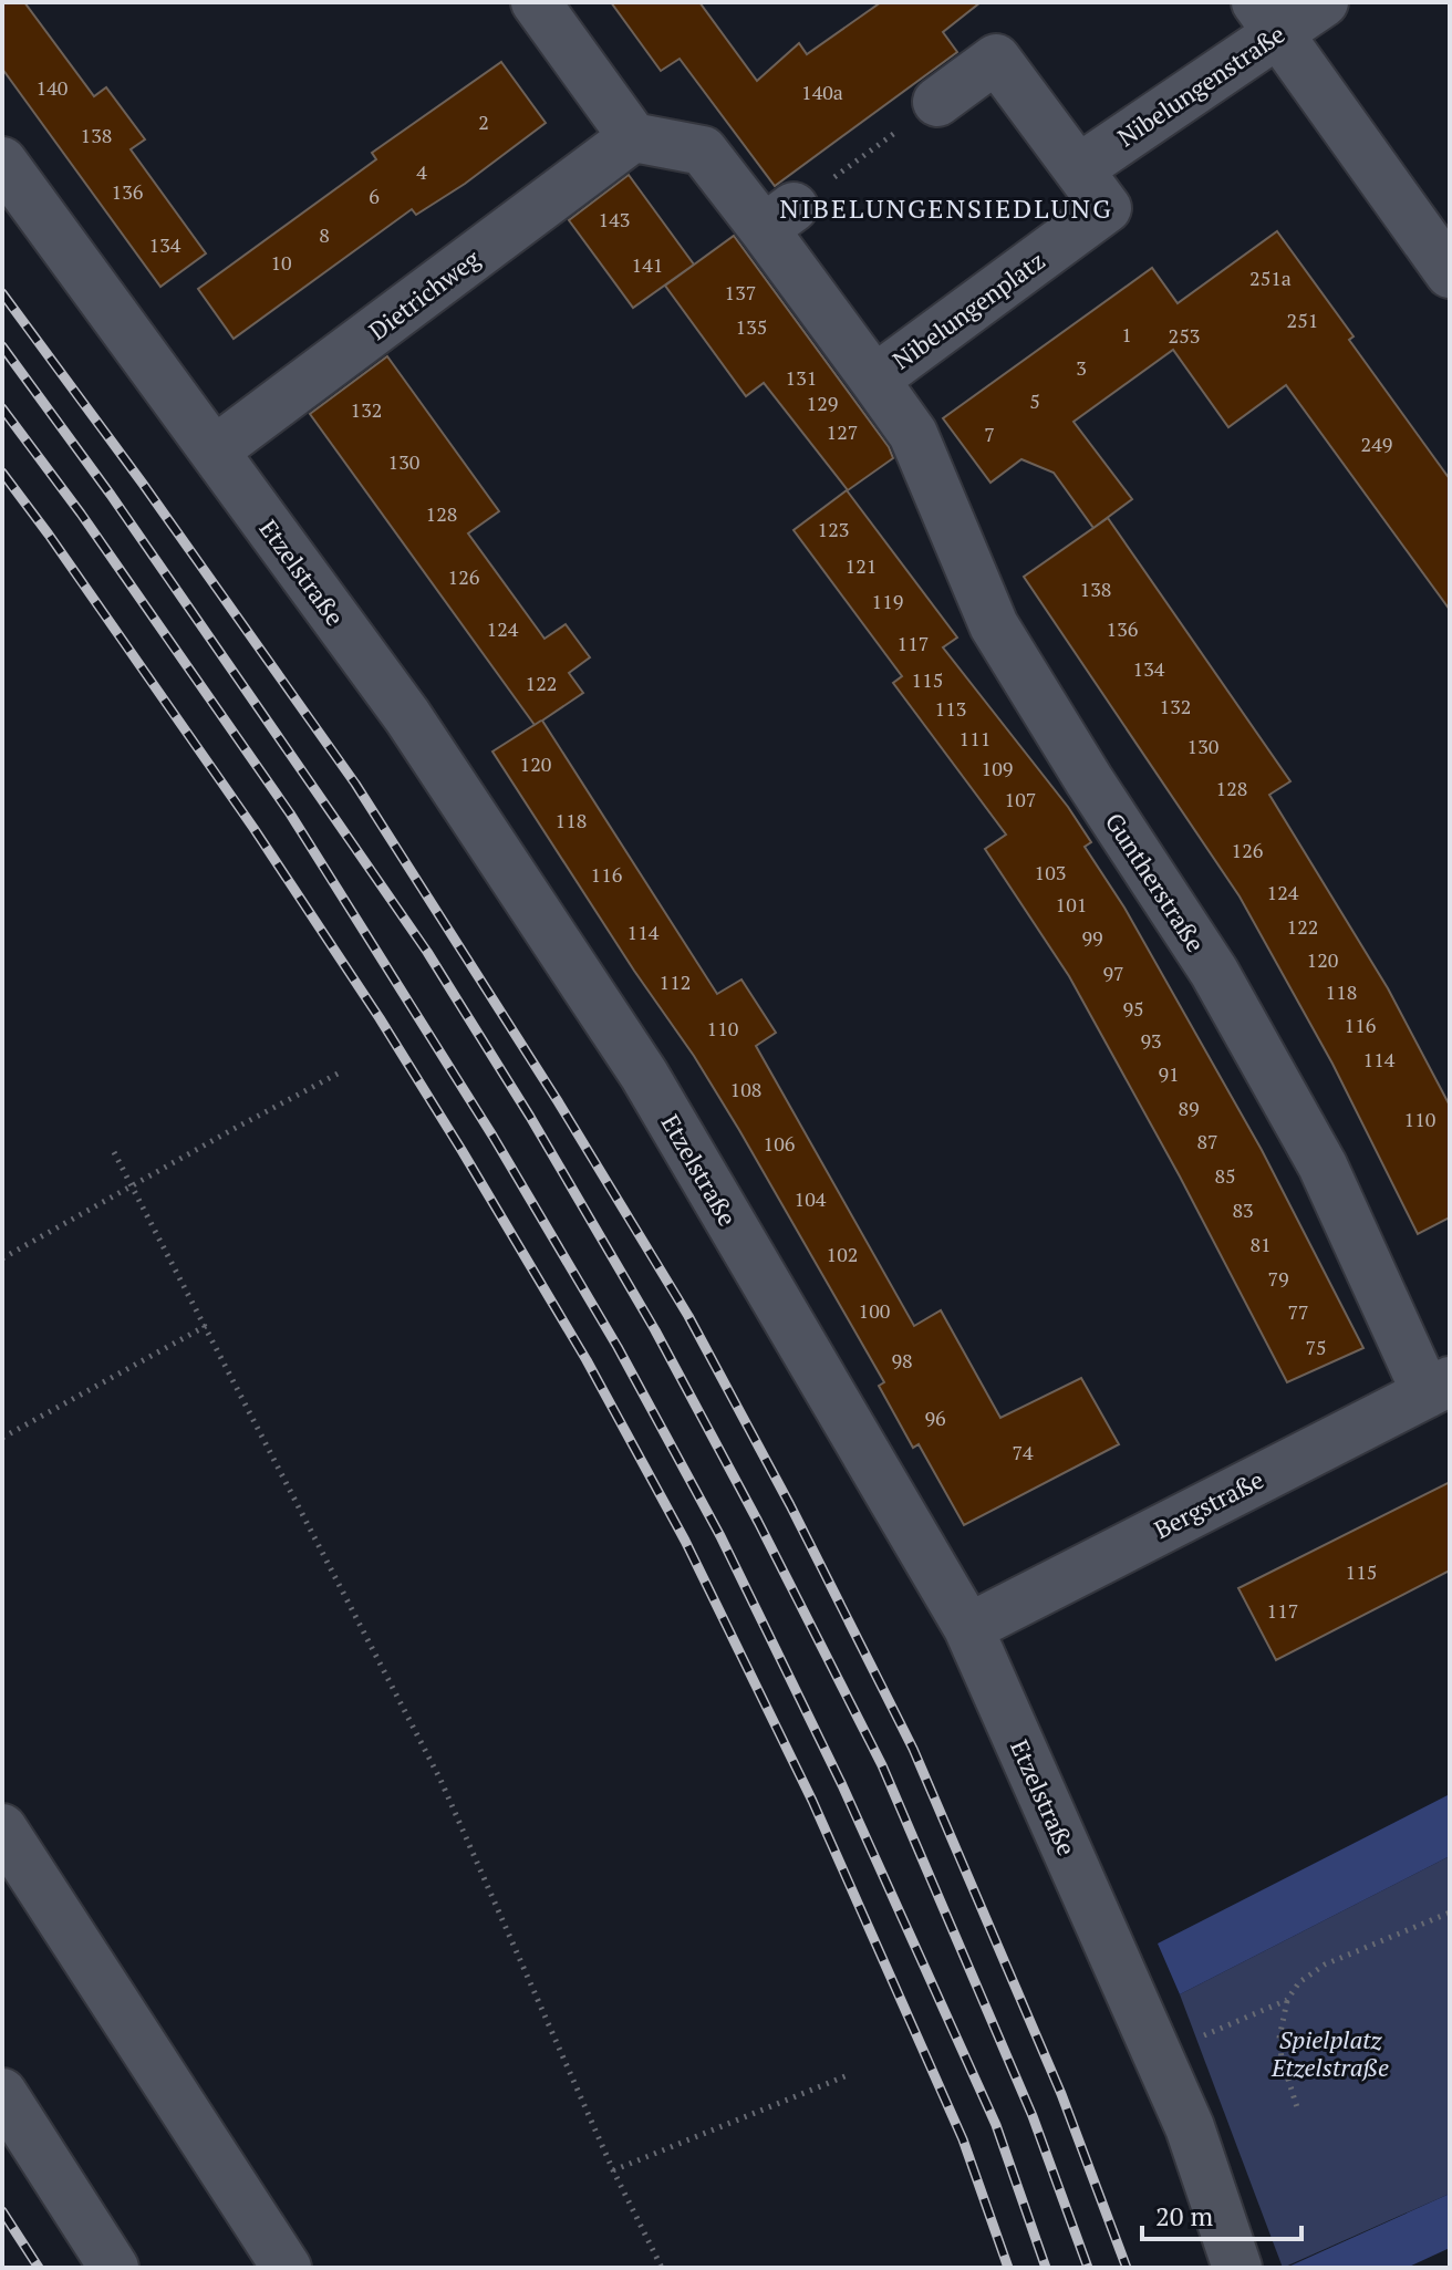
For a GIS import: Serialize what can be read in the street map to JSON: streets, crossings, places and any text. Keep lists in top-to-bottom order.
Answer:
{
  "streets": {
    "street": [
      "Nibelungenstraße",
      "Dietrichweg",
      "Nibelungenplatz",
      "Etzelstraße",
      "Guntherstraße",
      "Bergstraße"
    ]
  },
  "crossings": [
    ["Nibelungenstraße", "Nibelungenplatz"],
    ["Dietrichweg", "Etzelstraße"],
    ["Nibelungenplatz", "Guntherstraße"],
    ["Etzelstraße", "Bergstraße"],
    ["Guntherstraße", "Bergstraße"]
  ],
  "districts": ["NIBELUNGENSIEDLUNG"],
  "parks": ["Spielplatz Etzelstraße"],
  "house_numbers": [
    "140",
    "140a",
    "2",
    "138",
    "4",
    "136",
    "6",
    "143",
    "8",
    "134",
    "10",
    "141",
    "251a",
    "137",
    "251",
    "135",
    "1",
    "253",
    "3",
    "131",
    "5",
    "129",
    "132",
    "127",
    "7",
    "249",
    "130",
    "128",
    "123",
    "121",
    "126",
    "138",
    "119",
    "124",
    "136",
    "117",
    "134",
    "115",
    "122",
    "132",
    "113",
    "111",
    "130",
    "120",
    "109",
    "128",
    "107",
    "118",
    "126",
    "103",
    "116",
    "124",
    "101",
    "122",
    "114",
    "99",
    "120",
    "97",
    "112",
    "118",
    "95",
    "116",
    "110",
    "93",
    "114",
    "91",
    "108",
    "89",
    "110",
    "87",
    "106",
    "85",
    "104",
    "83",
    "81",
    "102",
    "79",
    "100",
    "77",
    "75",
    "98",
    "96",
    "74",
    "115",
    "117"
  ],
  "scale_bar": "20 m"
}
